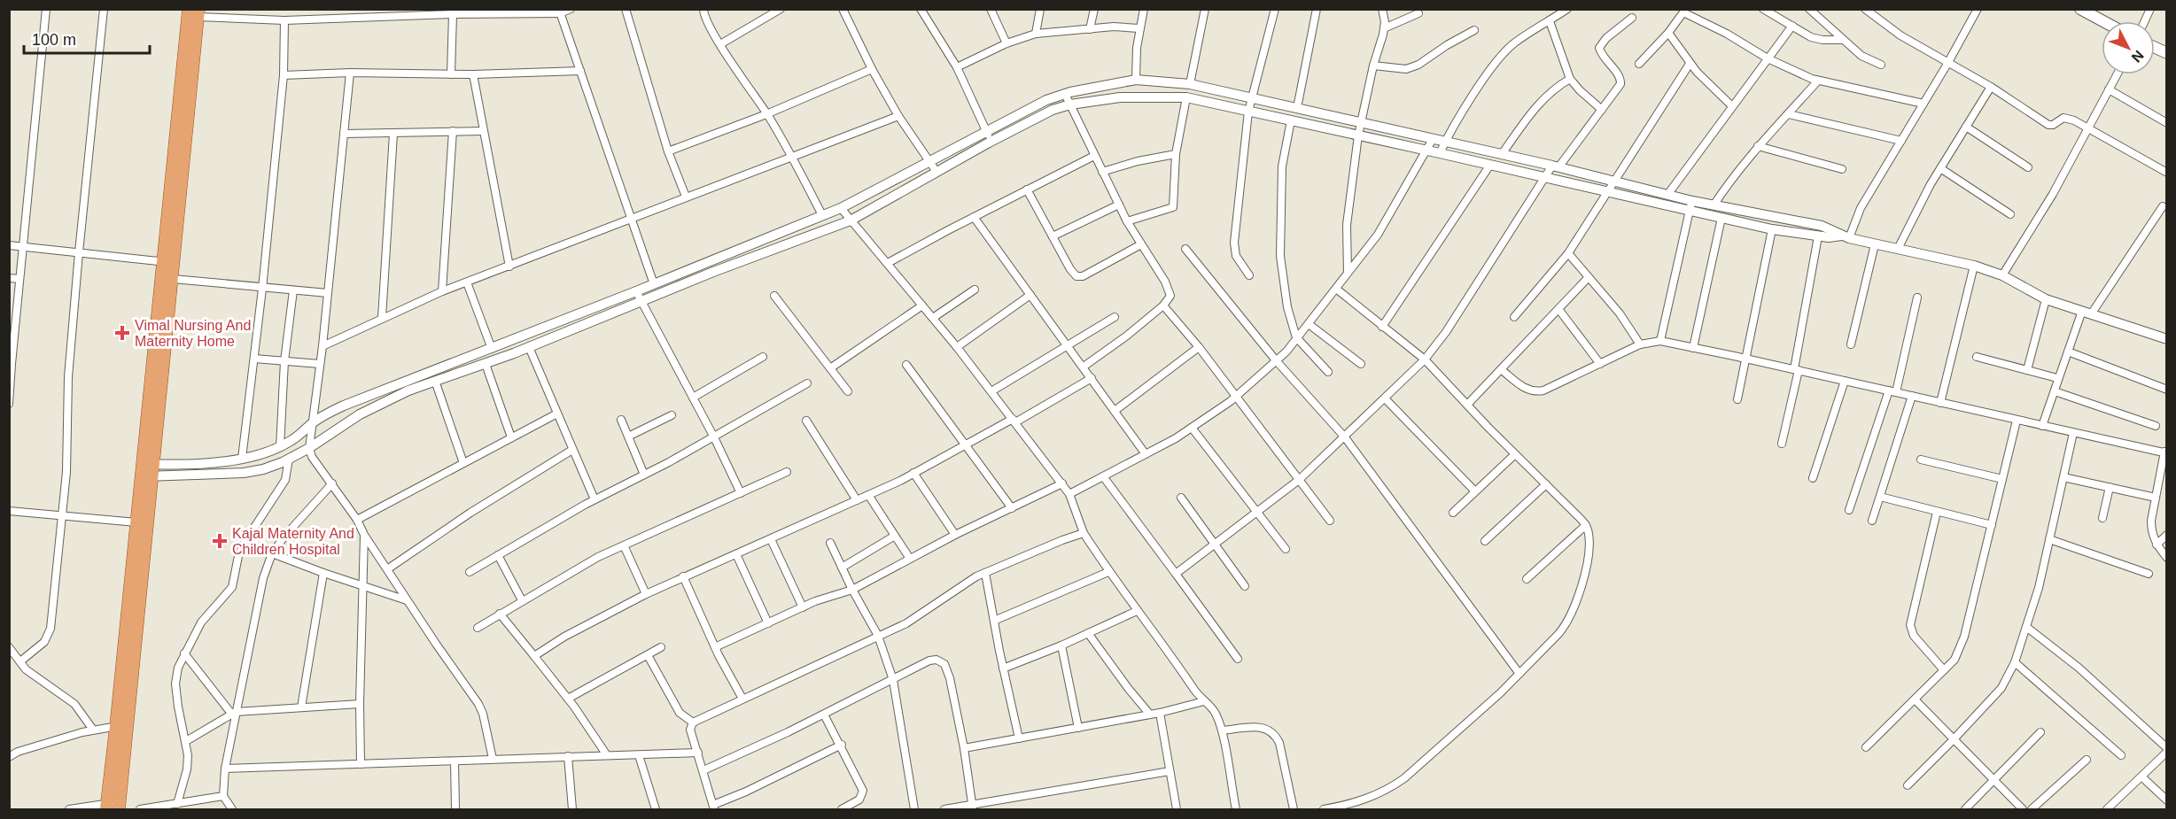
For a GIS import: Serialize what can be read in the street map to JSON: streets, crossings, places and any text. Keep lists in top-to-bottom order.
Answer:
{
  "places": {
    "health": ["Vimal Nursing And Maternity Home", "Kajal Maternity And Children Hospital"]
  },
  "scale_bar": "100 m",
  "north": "bottom right"
}
